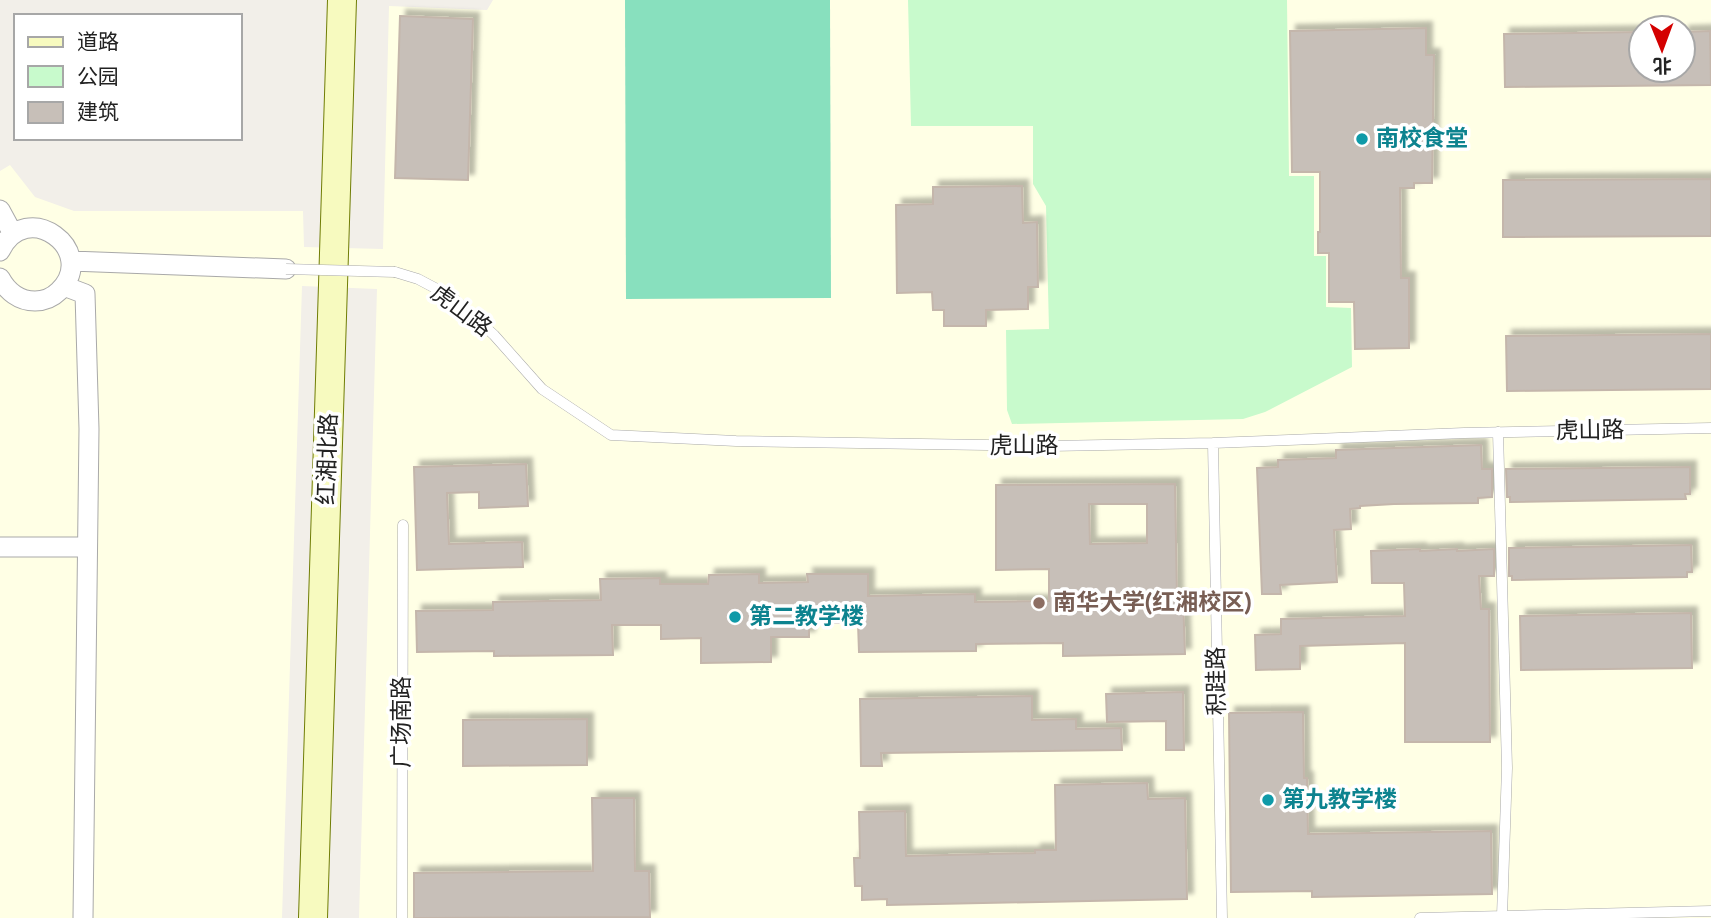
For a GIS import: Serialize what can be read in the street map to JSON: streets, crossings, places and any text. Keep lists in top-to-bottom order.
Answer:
{
  "streets": {
    "main road": ["红湘北路"],
    "lane": ["虎山路", "积跬路", "广场南路"]
  },
  "crossings": [
    ["虎山路", "积跬路"]
  ],
  "places": [
    "南校食堂",
    "南华大学(红湘校区)",
    "第二教学楼",
    "第九教学楼"
  ],
  "legend": ["道路", "公园", "建筑"],
  "north": "bottom"
}
